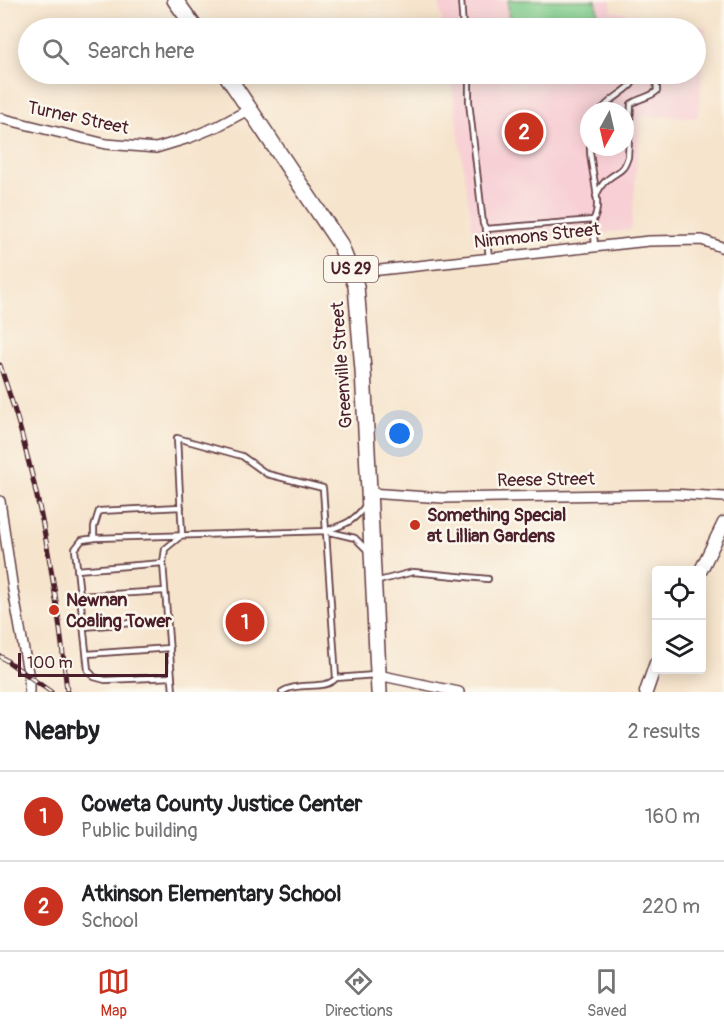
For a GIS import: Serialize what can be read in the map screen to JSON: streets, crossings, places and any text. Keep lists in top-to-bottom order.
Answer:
{
  "streets": {
    "main road": ["US 29", "Greenville Street"],
    "street": ["Turner Street", "Nimmons Street", "Reese Street"]
  },
  "crossings": [
    ["Turner Street", "Greenville Street"],
    ["Nimmons Street", "Greenville Street"],
    ["Greenville Street", "Reese Street"]
  ],
  "places": ["Something Special at Lillian Gardens", "Newnan Coaling Tower"],
  "scale_bar": "100 m",
  "north": "bottom",
  "page": {
    "search": "Search here",
    "pins": ["2", "1"],
    "scale": "100 m",
    "heading": ["Nearby", "2 results"],
    "list": [
      {
        "mark": "1",
        "name": "Coweta County Justice Center",
        "note": "Public building",
        "value": "160 m"
      },
      {
        "mark": "2",
        "name": "Atkinson Elementary School",
        "note": "School",
        "value": "220 m"
      }
    ],
    "nav": ["Map", "Directions", "Saved"]
  }
}
